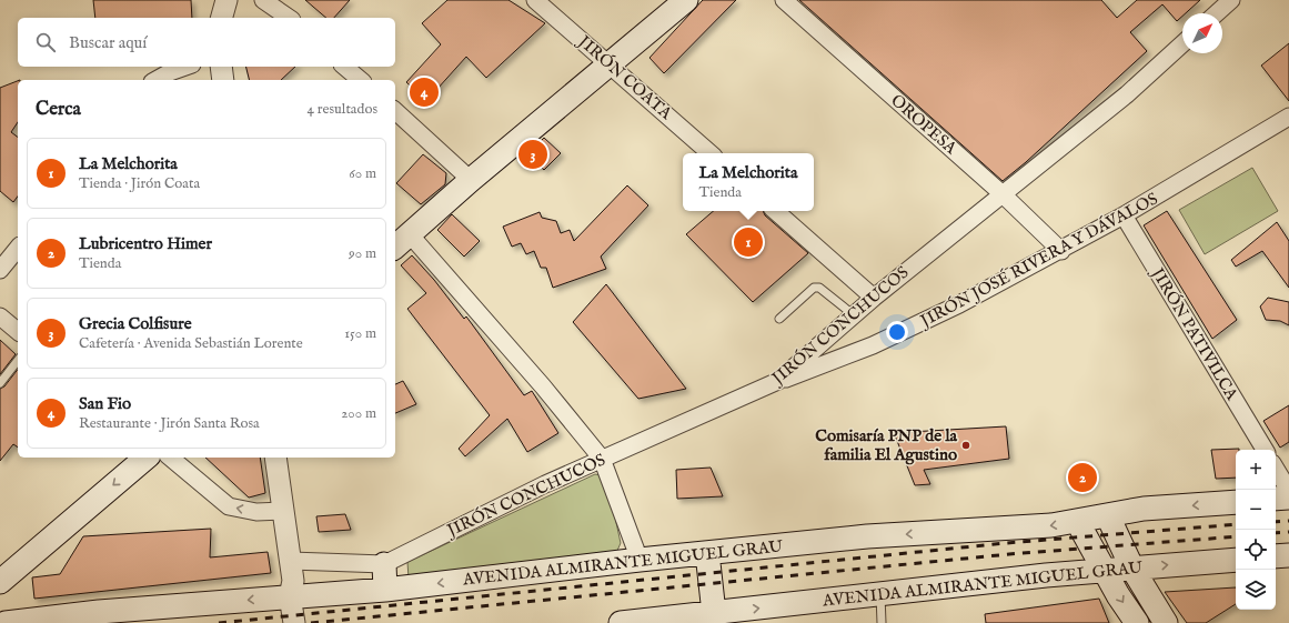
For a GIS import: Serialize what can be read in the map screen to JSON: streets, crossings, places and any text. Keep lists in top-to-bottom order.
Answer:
{
  "streets": {
    "main road": ["AVENIDA ALMIRANTE MIGUEL GRAU"],
    "street": [
      "JIRÓN COATA",
      "OROPESA",
      "JIRÓN JOSÉ RIVERA Y DÁVALOS",
      "JIRÓN CONCHUCOS",
      "JIRÓN PATIVILCA"
    ]
  },
  "crossings": [
    ["OROPESA", "JIRÓN JOSÉ RIVERA Y DÁVALOS"],
    ["OROPESA", "JIRÓN CONCHUCOS"],
    ["JIRÓN JOSÉ RIVERA Y DÁVALOS", "JIRÓN CONCHUCOS"],
    ["JIRÓN JOSÉ RIVERA Y DÁVALOS", "JIRÓN PATIVILCA"],
    ["JIRÓN CONCHUCOS", "AVENIDA ALMIRANTE MIGUEL GRAU"]
  ],
  "places": ["Comisaría PNP de la familia El Agustino"],
  "north": "top right",
  "page": {
    "search": "Buscar aquí",
    "pins": [
      "4",
      "3",
      "1",
      "2"
    ],
    "heading": ["Cerca", "4 resultados"],
    "list": [
      {
        "mark": "1",
        "name": "La Melchorita",
        "note": "Tienda · Jirón Coata",
        "value": "60 m"
      },
      {
        "mark": "2",
        "name": "Lubricentro Himer",
        "note": "Tienda",
        "value": "90 m"
      },
      {
        "mark": "3",
        "name": "Grecia Colfisure",
        "note": "Cafetería · Avenida Sebastián Lorente",
        "value": "150 m"
      },
      {
        "mark": "4",
        "name": "San Fio",
        "note": "Restaurante · Jirón Santa Rosa",
        "value": "200 m"
      }
    ],
    "popup": ["La Melchorita", "Tienda"],
    "map_buttons": ["+", "−"]
  }
}
